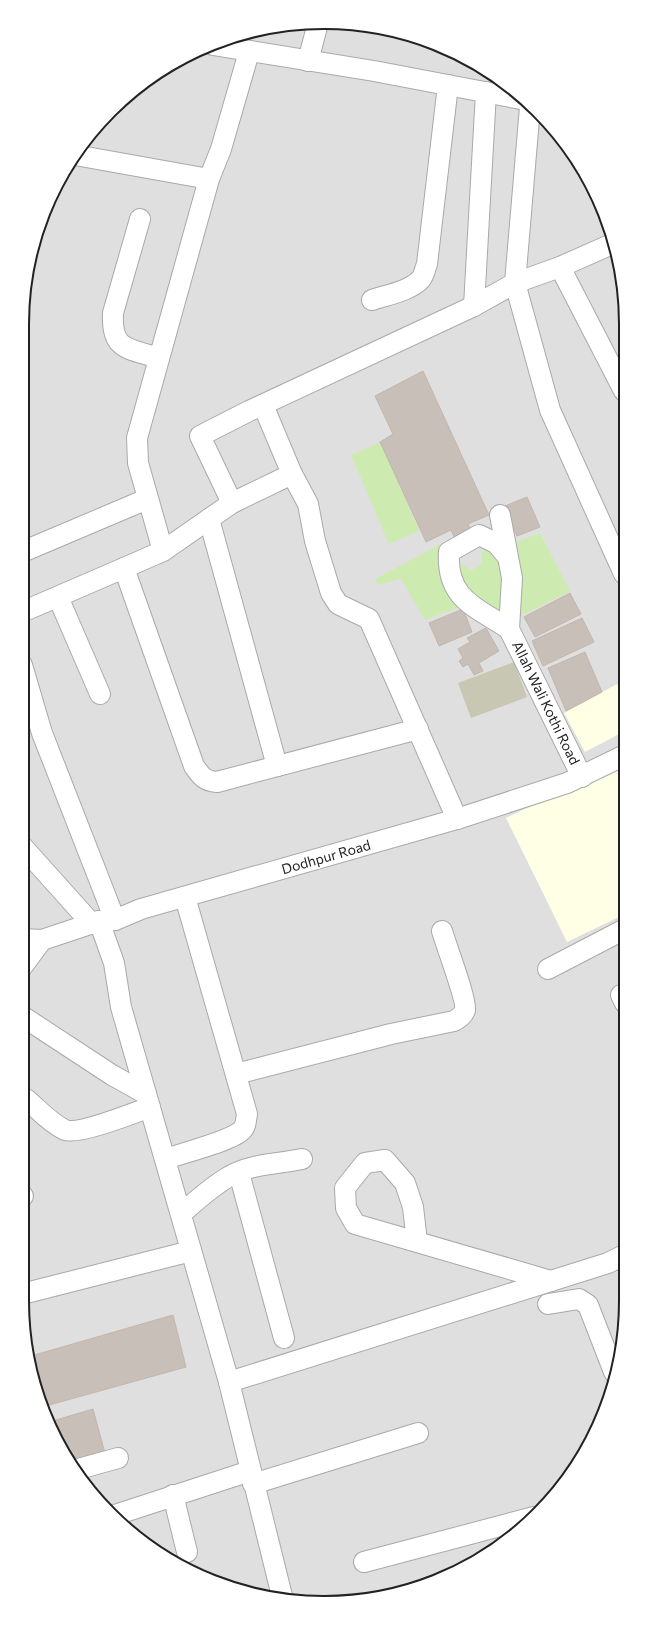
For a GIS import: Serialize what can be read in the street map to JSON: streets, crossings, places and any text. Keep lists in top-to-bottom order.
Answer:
{
  "streets": {
    "street": ["Allah Wali Kothi Road", "Dodhpur Road"]
  },
  "crossings": [
    ["Allah Wali Kothi Road", "Dodhpur Road"]
  ]
}
